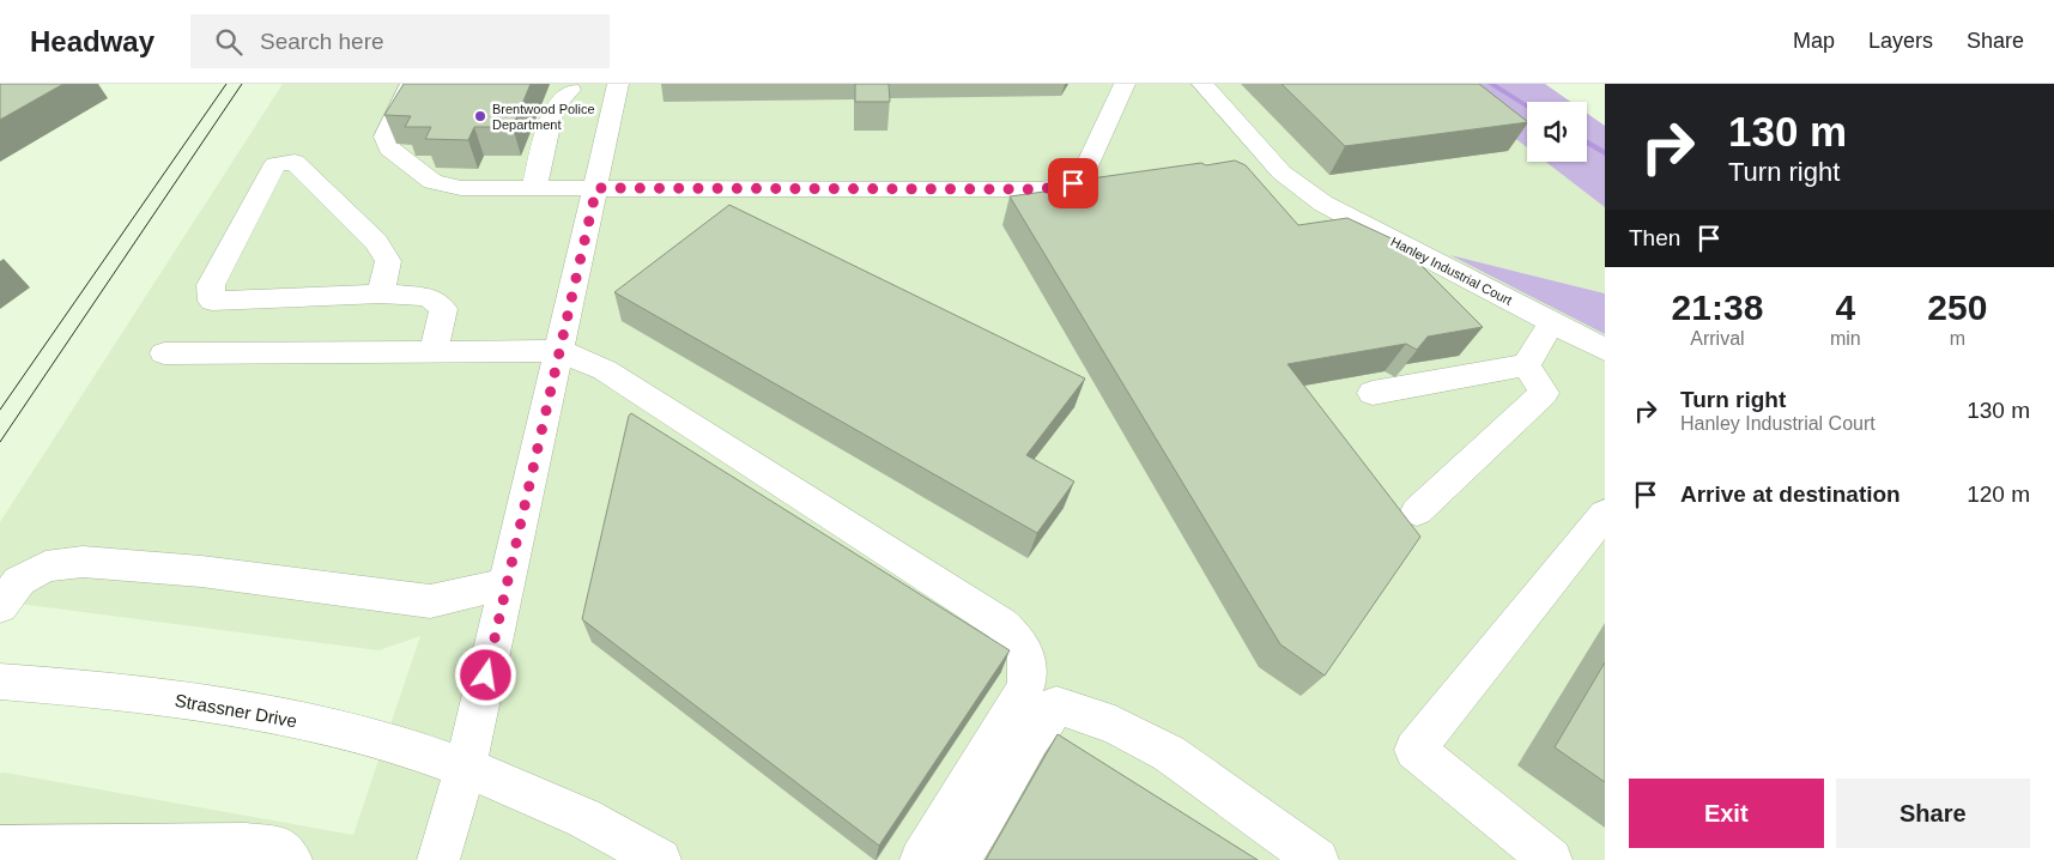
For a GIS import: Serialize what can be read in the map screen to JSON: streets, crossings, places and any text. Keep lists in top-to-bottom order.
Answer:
{
  "streets": {
    "street": ["Hanley Industrial Court", "Strassner Drive"]
  },
  "places": ["Brentwood Police Department"],
  "page": {
    "header": "Headway",
    "search": "Search here",
    "nav": ["Map", "Layers", "Share"],
    "turn": ["130 m", "Turn right"],
    "then": "Then",
    "eta": [
      "21:38",
      "Arrival",
      "4",
      "min",
      "250",
      "m"
    ],
    "list": [
      {
        "name": "Turn right",
        "note": "Hanley Industrial Court",
        "value": "130 m"
      },
      {
        "name": "Arrive at destination",
        "value": "120 m"
      }
    ],
    "buttons": ["Exit", "Share"]
  }
}
